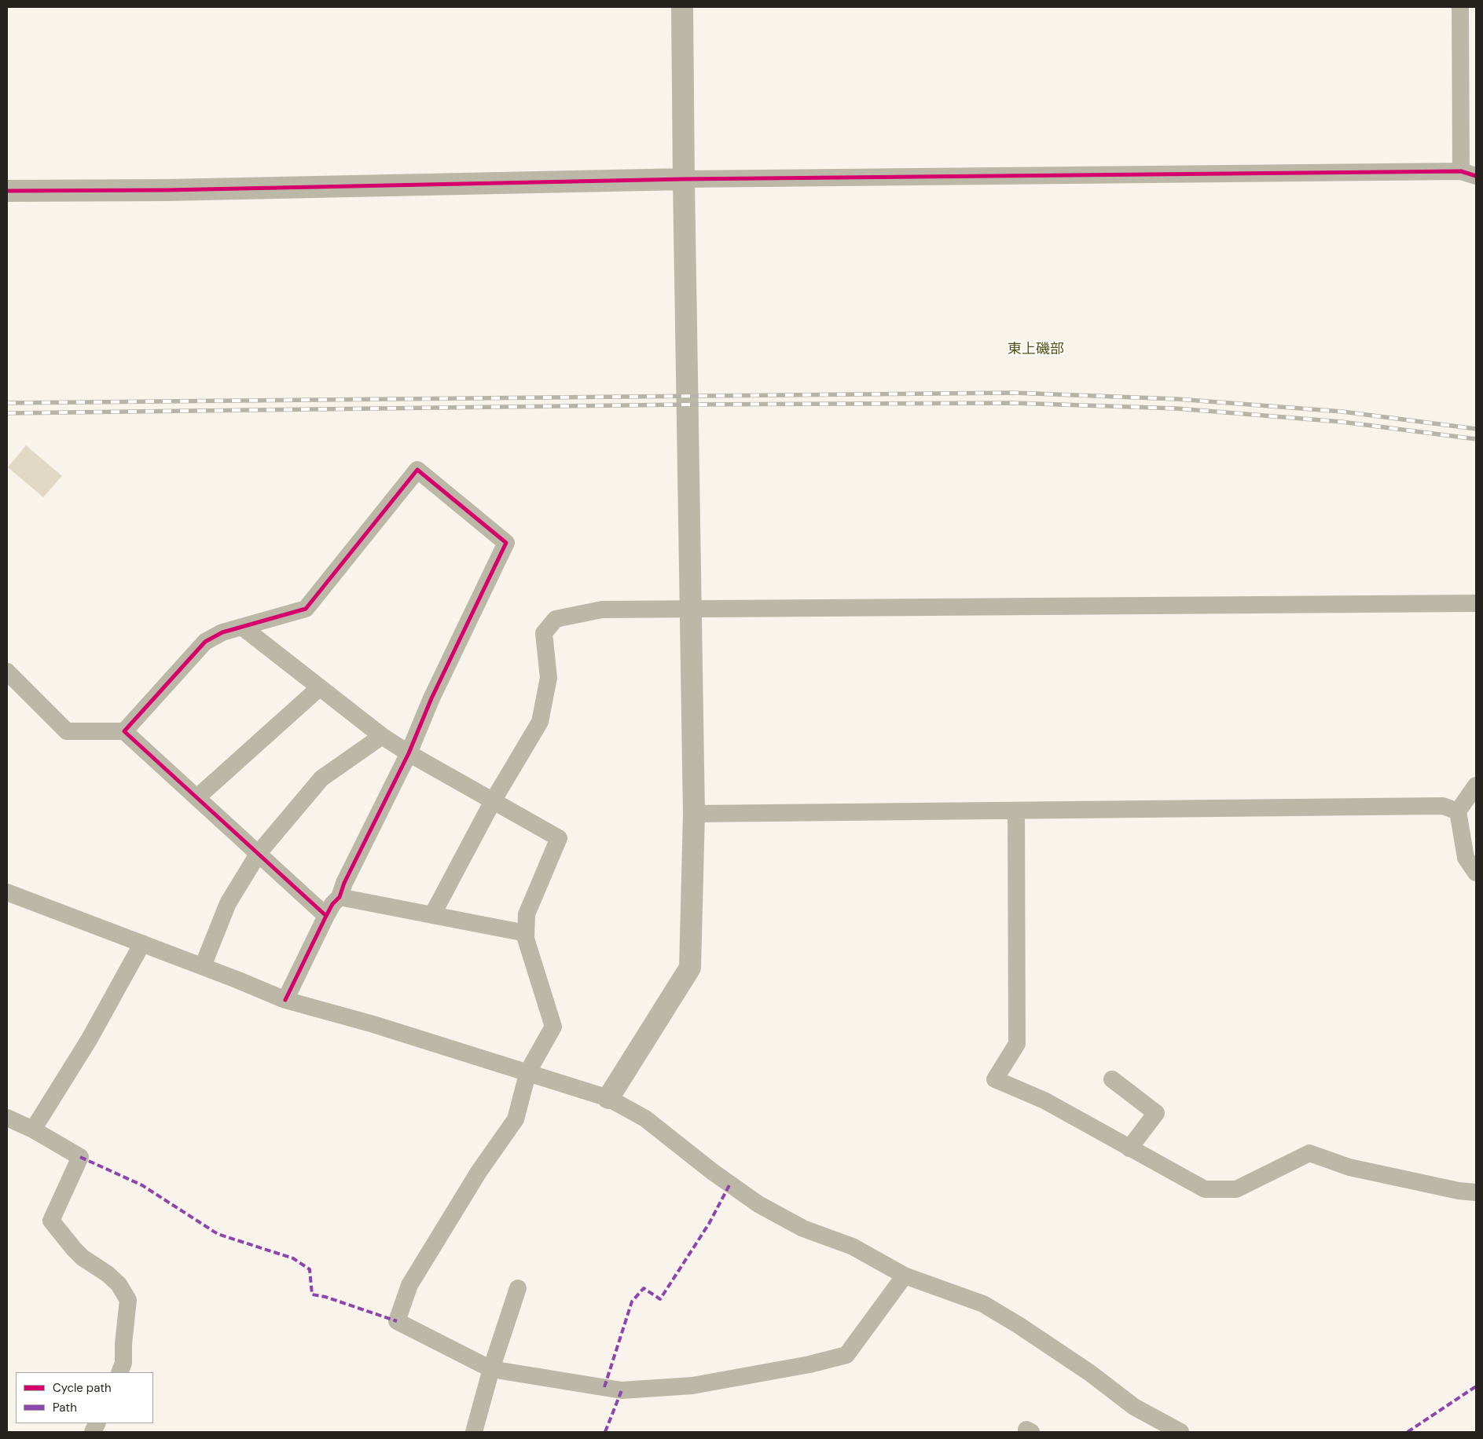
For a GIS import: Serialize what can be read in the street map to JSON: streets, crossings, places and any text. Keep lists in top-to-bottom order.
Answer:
{
  "districts": ["東上磯部"],
  "legend": ["Cycle path", "Path"]
}
